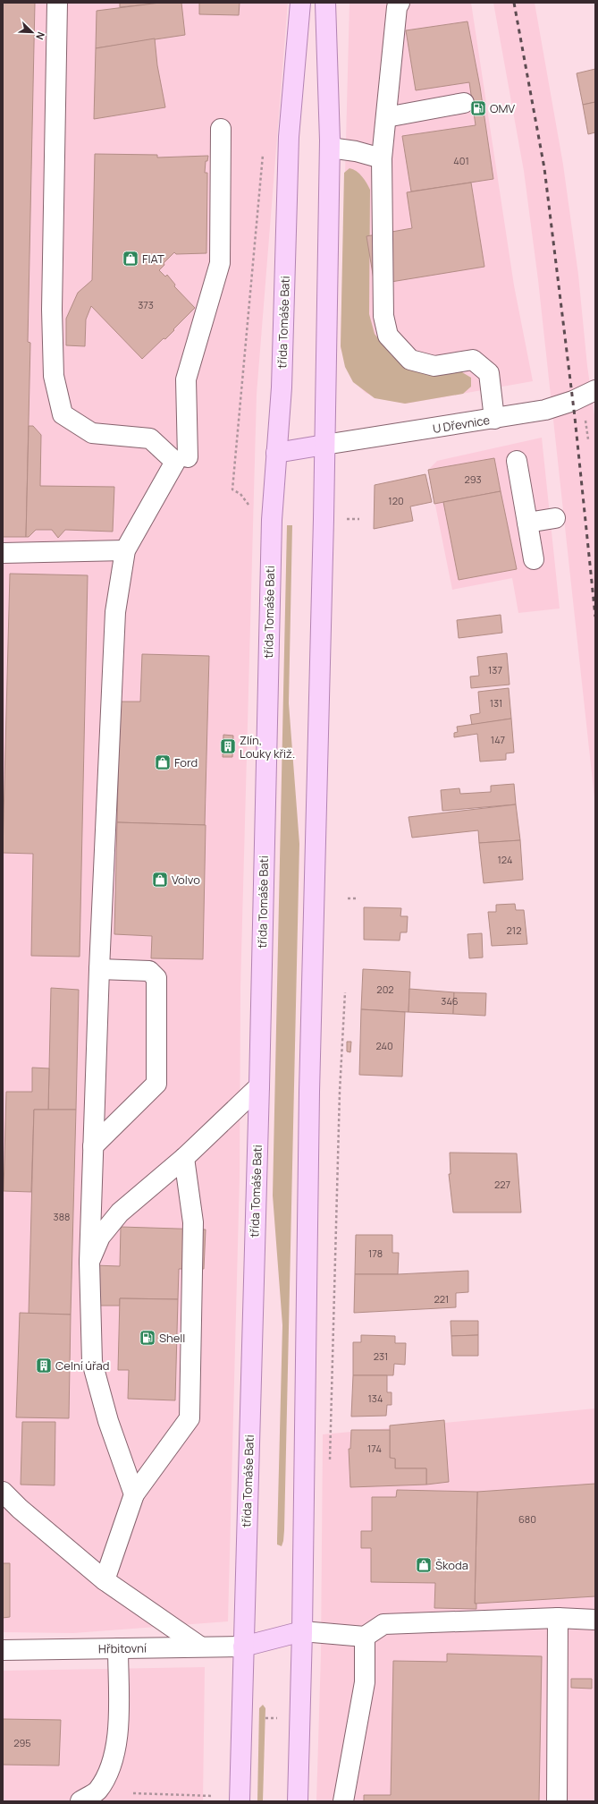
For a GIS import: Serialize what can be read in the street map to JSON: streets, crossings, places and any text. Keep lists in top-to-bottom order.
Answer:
{
  "streets": {
    "main road": ["třída Tomáše Bati"],
    "street": ["U Dřevnice", "Hřbitovní"]
  },
  "crossings": [
    ["třída Tomáše Bati", "Hřbitovní"]
  ],
  "places": {
    "fuel station": ["OMV", "Shell"],
    "shop": [
      "FIAT",
      "Ford",
      "Volvo",
      "Škoda"
    ],
    "building": ["Zlín, Louky křiž.", "Celní úřad"]
  },
  "house_numbers": [
    "401",
    "373",
    "293",
    "120",
    "137",
    "131",
    "147",
    "124",
    "212",
    "202",
    "346",
    "240",
    "227",
    "388",
    "178",
    "221",
    "231",
    "134",
    "174",
    "680",
    "295"
  ],
  "north": "bottom right"
}
